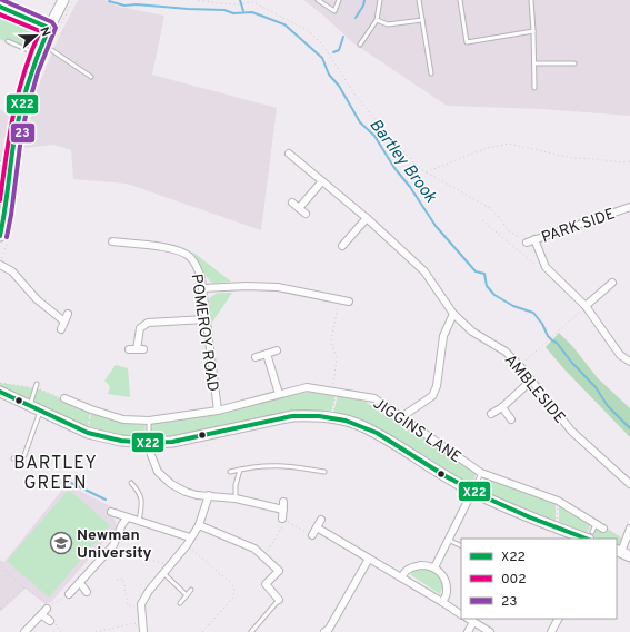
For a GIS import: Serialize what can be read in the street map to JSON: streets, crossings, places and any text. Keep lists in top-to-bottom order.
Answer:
{
  "streets": {
    "street": [
      "PARK SIDE",
      "POMEROY ROAD",
      "AMBLESIDE",
      "JIGGINS LANE"
    ]
  },
  "crossings": [
    ["POMEROY ROAD", "JIGGINS LANE"]
  ],
  "districts": ["BARTLEY GREEN"],
  "water": ["Bartley Brook"],
  "places": {
    "school or university": ["Newman University"]
  },
  "lines": ["transit line 23", "transit line X22", "transit line 002"],
  "legend": ["X22", "002", "23"],
  "north": "right"
}
